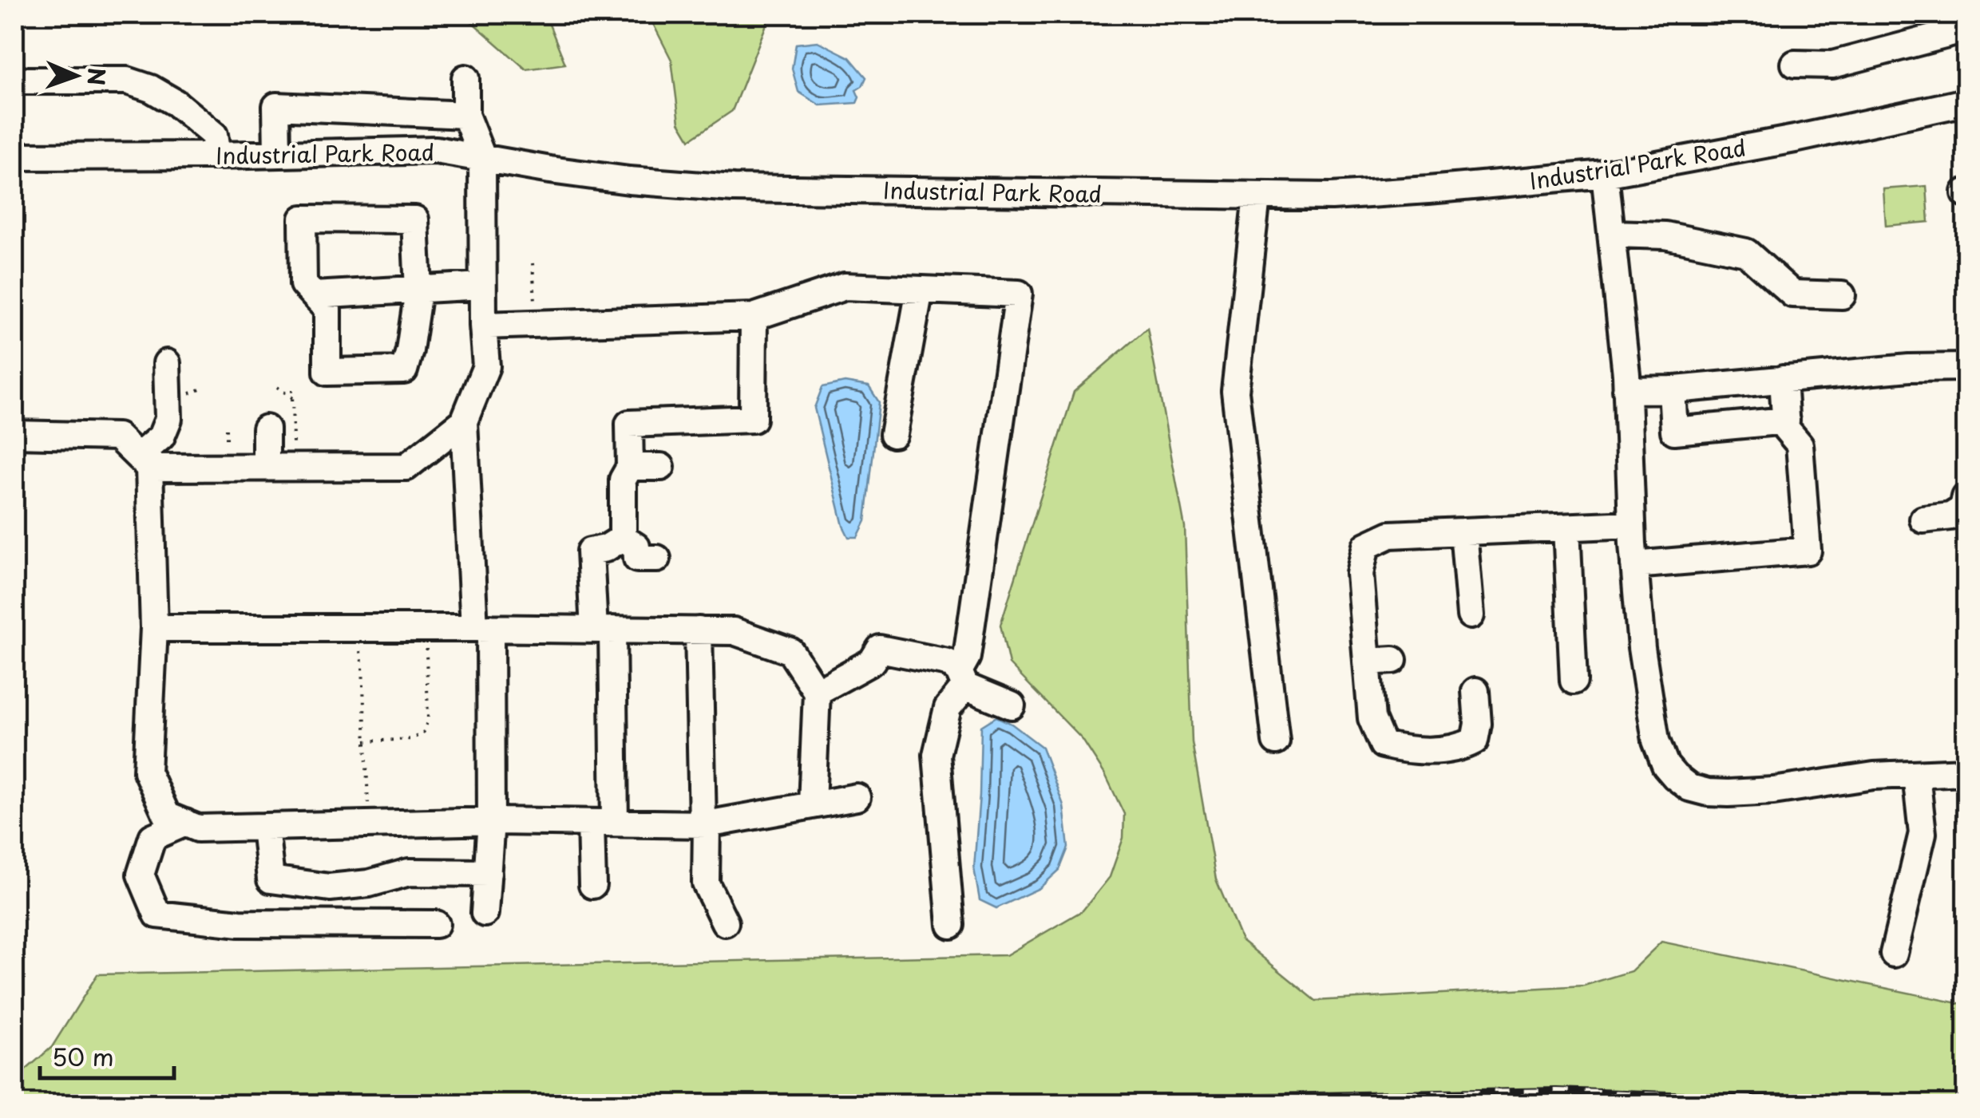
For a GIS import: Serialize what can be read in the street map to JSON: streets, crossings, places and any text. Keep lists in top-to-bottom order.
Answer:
{
  "streets": {
    "street": ["Industrial Park Road"]
  },
  "scale_bar": "50 m",
  "north": "right"
}
